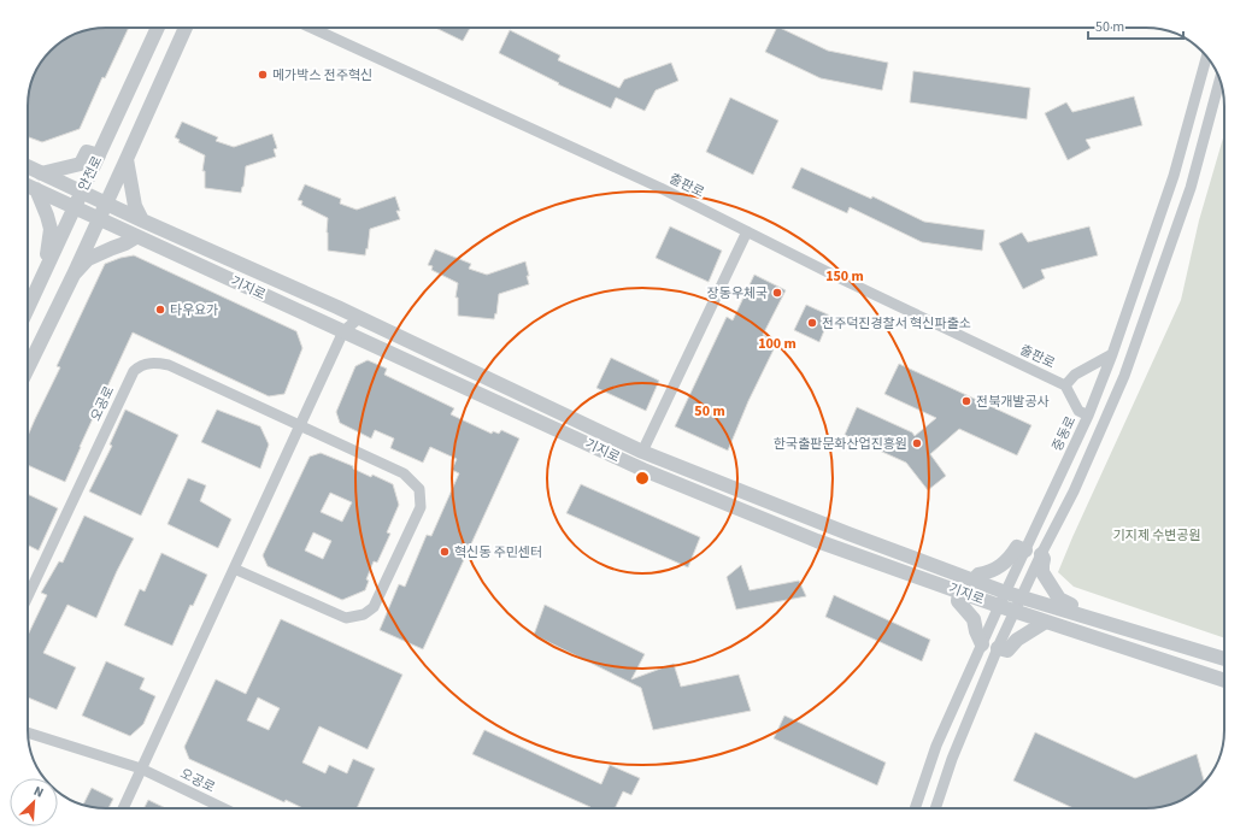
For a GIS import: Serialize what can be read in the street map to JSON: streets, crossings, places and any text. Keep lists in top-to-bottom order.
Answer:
{
  "streets": {
    "street": [
      "안전로",
      "출판로",
      "기지로",
      "오공로",
      "중동로"
    ]
  },
  "crossings": [
    ["안전로", "기지로"],
    ["출판로", "중동로"],
    ["기지로", "중동로"]
  ],
  "parks": ["기지제 수변공원"],
  "places": [
    "메가박스 전주혁신",
    "장동우체국",
    "타우요가",
    "전주덕진경찰서 혁신파출소",
    "전북개발공사",
    "한국출판문화산업진흥원",
    "혁신동 주민센터"
  ],
  "scale_bar": "50 m",
  "north": "top right",
  "rings": ["150 m", "100 m", "50 m"]
}
